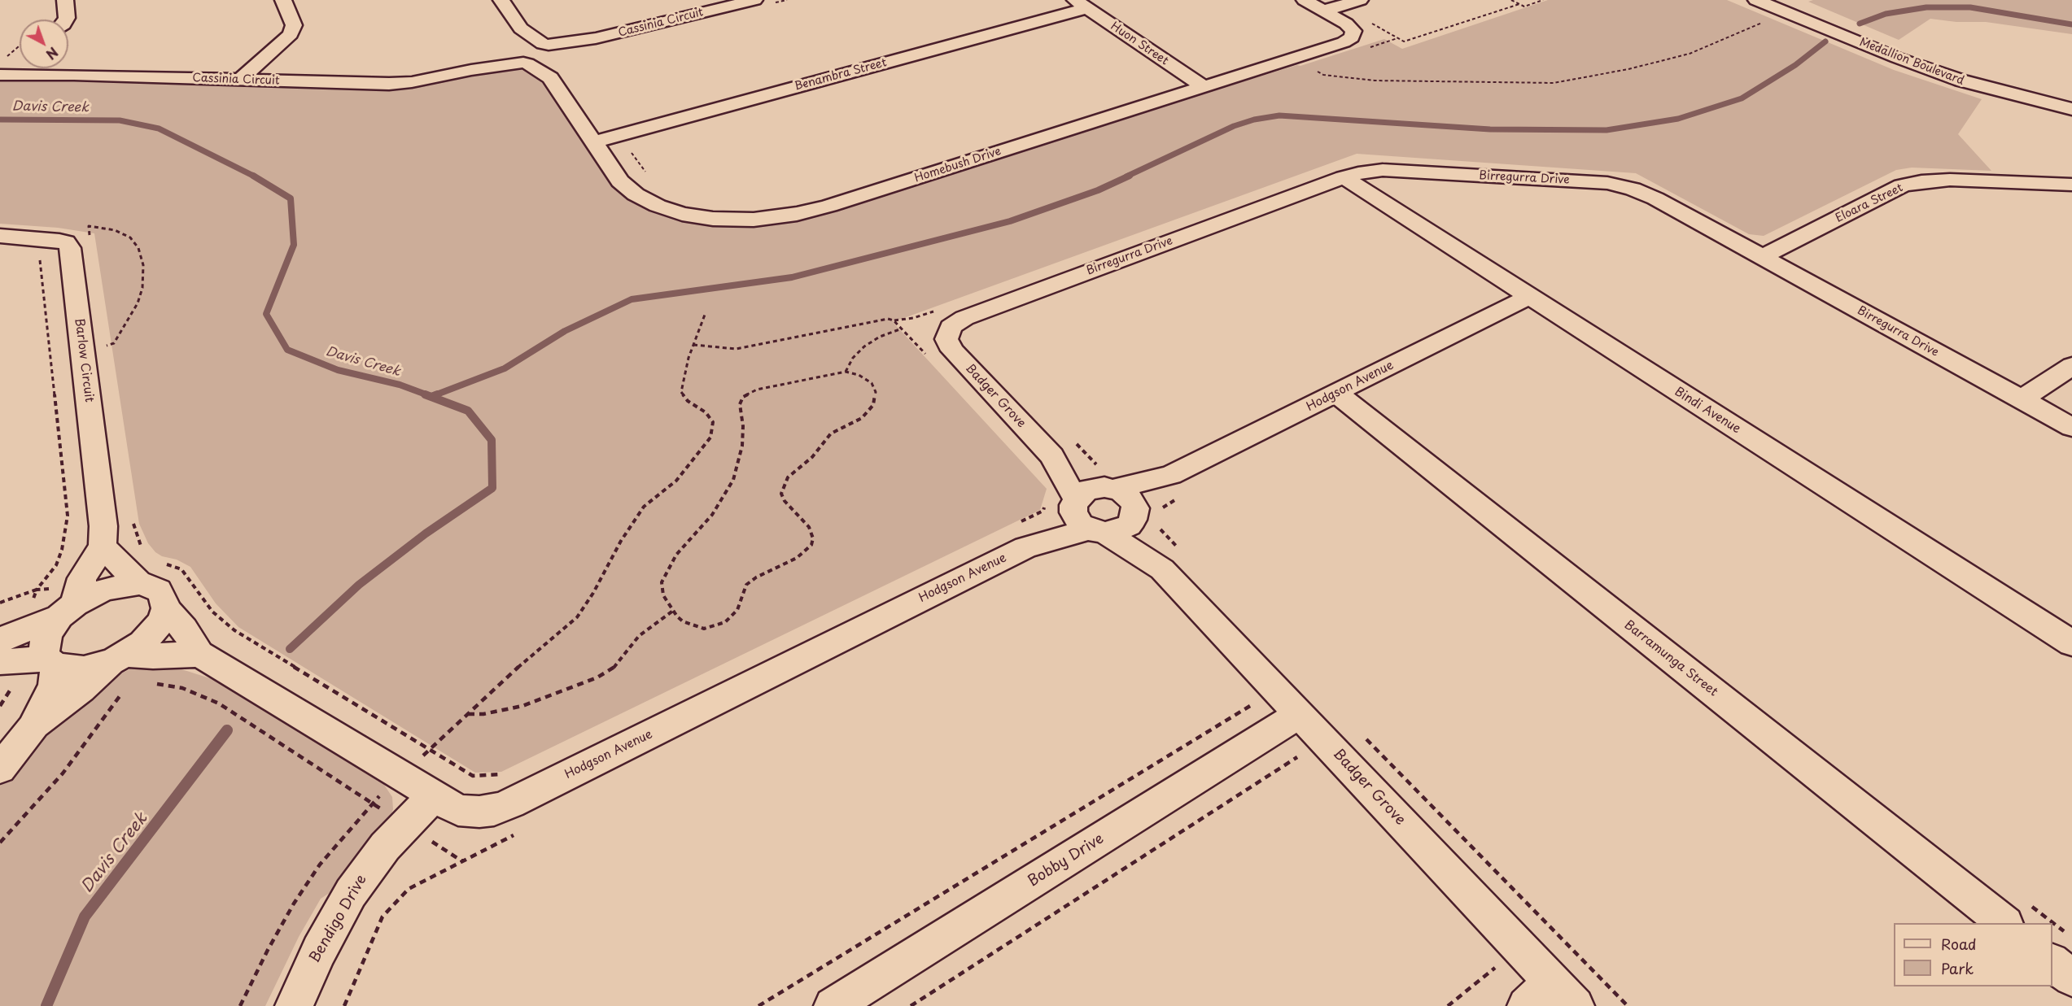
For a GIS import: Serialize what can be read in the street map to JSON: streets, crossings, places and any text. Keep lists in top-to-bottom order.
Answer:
{
  "streets": {
    "street": [
      "Cassinia Circuit",
      "Huon Street",
      "Medallion Boulevard",
      "Benambra Street",
      "Homebush Drive",
      "Birregurra Drive",
      "Eloara Street",
      "Barlow Circuit",
      "Hodgson Avenue",
      "Badger Grove",
      "Bindi Avenue",
      "Barramunga Street",
      "Bobby Drive",
      "Bendigo Drive"
    ]
  },
  "crossings": [
    ["Cassinia Circuit", "Homebush Drive"],
    ["Huon Street", "Benambra Street"],
    ["Huon Street", "Homebush Drive"],
    ["Benambra Street", "Homebush Drive"],
    ["Birregurra Drive", "Eloara Street"],
    ["Birregurra Drive", "Badger Grove"],
    ["Birregurra Drive", "Bindi Avenue"],
    ["Barlow Circuit", "Hodgson Avenue"],
    ["Hodgson Avenue", "Badger Grove"],
    ["Hodgson Avenue", "Bindi Avenue"],
    ["Hodgson Avenue", "Barramunga Street"],
    ["Hodgson Avenue", "Bendigo Drive"],
    ["Badger Grove", "Bobby Drive"]
  ],
  "water": ["Davis Creek"],
  "legend": ["Road", "Park"],
  "north": "bottom right"
}
